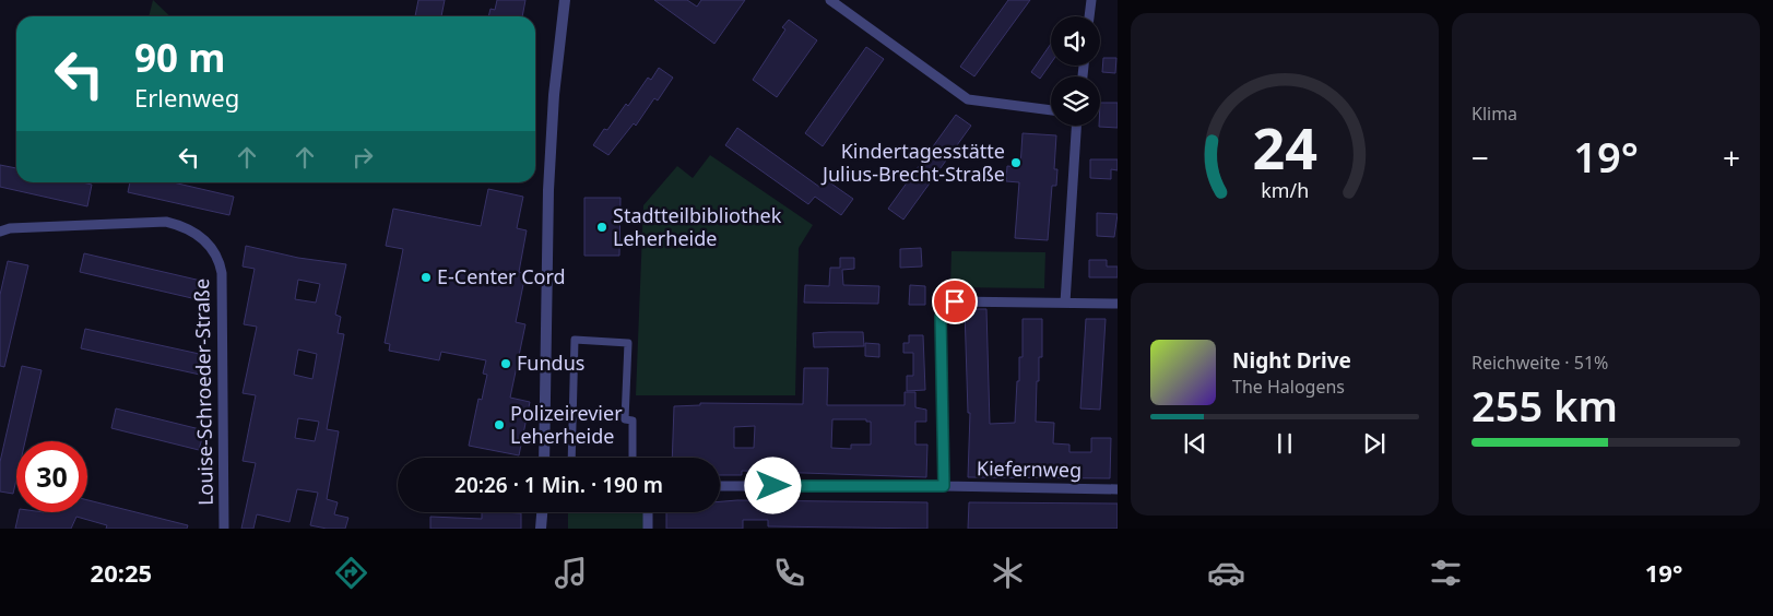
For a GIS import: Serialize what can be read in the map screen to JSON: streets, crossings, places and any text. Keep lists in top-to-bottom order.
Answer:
{
  "streets": {
    "street": ["Louise-Schroeder-Straße", "Kiefernweg"]
  },
  "places": [
    "Kindertagesstätte Julius-Brecht-Straße",
    "Stadtteilbibliothek Leherheide",
    "E-Center Cord",
    "Fundus",
    "Polizeirevier Leherheide"
  ],
  "page": {
    "tile": [
      "Klima",
      ["Reichweite · 51%", "255 km"]
    ],
    "turn": ["90 m", "Erlenweg"],
    "heat": ["−", "19°", "+"],
    "song": ["Night Drive", "The Halogens"],
    "limit": "30",
    "trip": "20:26 · 1 Min. · 190 m",
    "tabs": ["20:25", "19°"],
    "gauge": ["24", "km/h"]
  }
}
